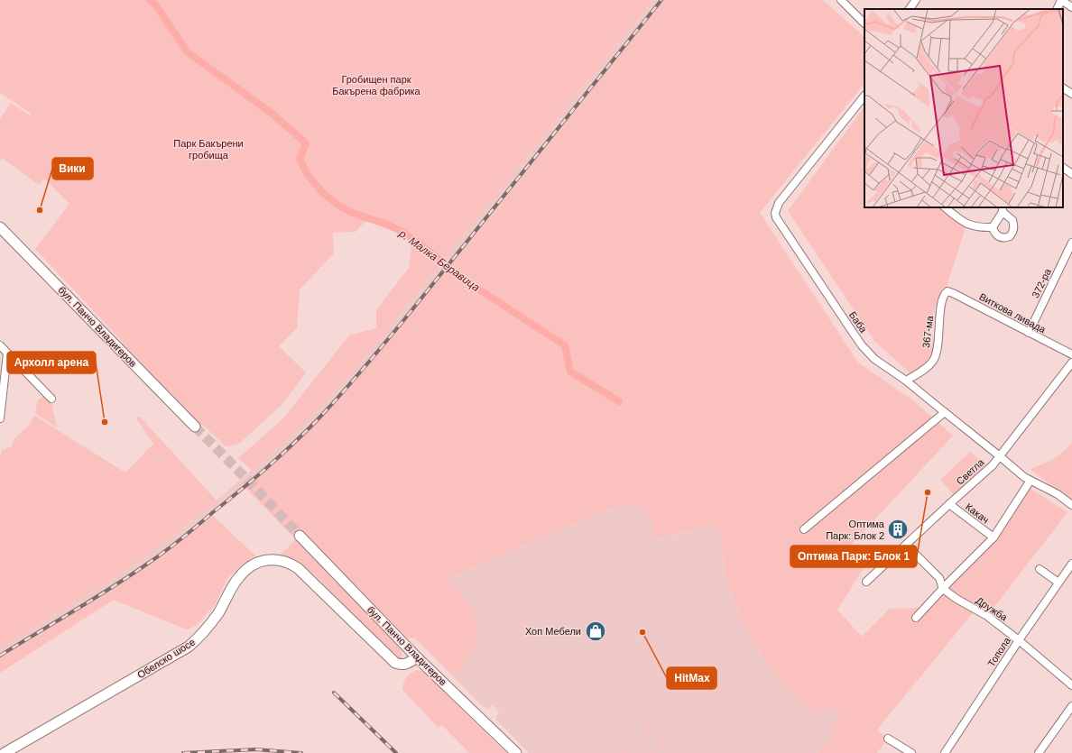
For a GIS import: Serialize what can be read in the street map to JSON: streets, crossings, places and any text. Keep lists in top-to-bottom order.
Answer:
{
  "streets": {
    "street": [
      "372-ра",
      "Виткова ливада",
      "Баба",
      "бул. Панчо Владигеров",
      "367-ма",
      "Светла",
      "Какач",
      "Дружба",
      "Топола",
      "Обелско шосе"
    ]
  },
  "crossings": [
    ["372-ра", "Виткова ливада"],
    ["Виткова ливада", "367-ма"],
    ["Баба", "367-ма"],
    ["Баба", "Светла"],
    ["бул. Панчо Владигеров", "Обелско шосе"],
    ["Светла", "Какач"],
    ["Светла", "Дружба"],
    ["Дружба", "Топола"]
  ],
  "water": ["р. Малка Беравица"],
  "parks": ["Гробищен парк Бакърена фабрика", "Парк Бакърени гробища"],
  "places": {
    "other": [
      "Вики",
      "Архолл арена",
      "Оптима Парк: Блок 1",
      "HitMax"
    ],
    "building": ["Оптима Парк: Блок 2"],
    "shop": ["Хоп Мебели"]
  }
}
